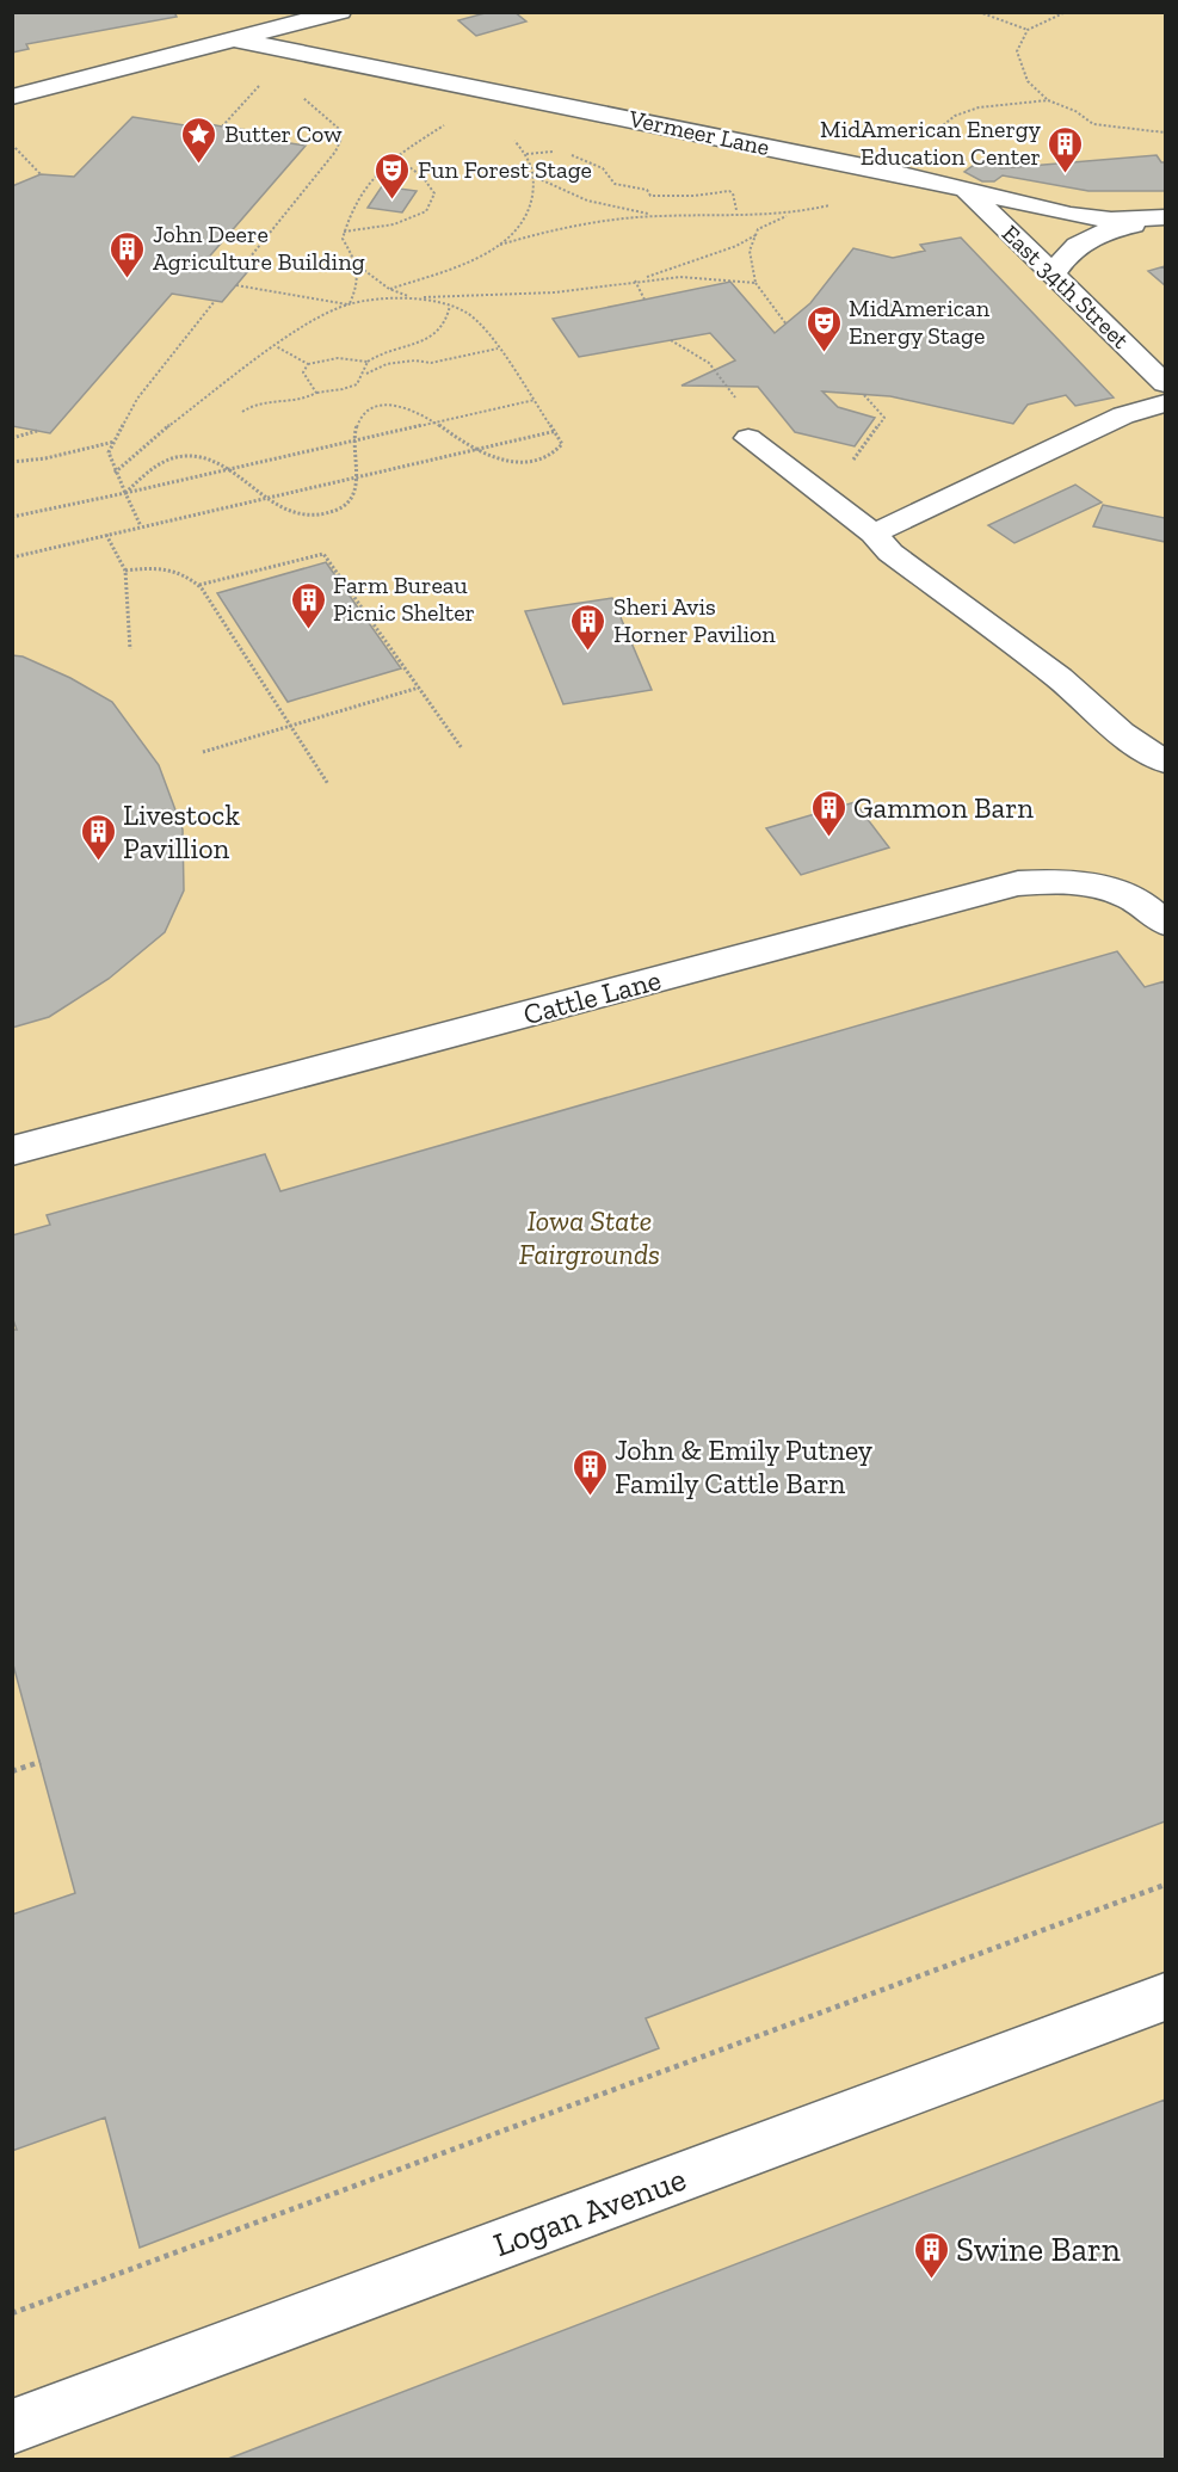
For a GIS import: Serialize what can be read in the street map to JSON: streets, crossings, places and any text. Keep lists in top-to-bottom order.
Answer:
{
  "streets": {
    "lane": [
      "Vermeer Lane",
      "East 34th Street",
      "Cattle Lane",
      "Logan Avenue"
    ]
  },
  "crossings": [
    ["Vermeer Lane", "East 34th Street"]
  ],
  "parks": ["Iowa State Fairgrounds"],
  "places": {
    "place": ["Butter Cow"],
    "building": [
      "MidAmerican Energy Education Center",
      "John Deere Agriculture Building",
      "Farm Bureau Picnic Shelter",
      "Sheri Avis Horner Pavilion",
      "Gammon Barn",
      "Livestock Pavillion",
      "John & Emily Putney Family Cattle Barn",
      "Swine Barn"
    ],
    "theatre": ["Fun Forest Stage", "MidAmerican Energy Stage"]
  }
}
